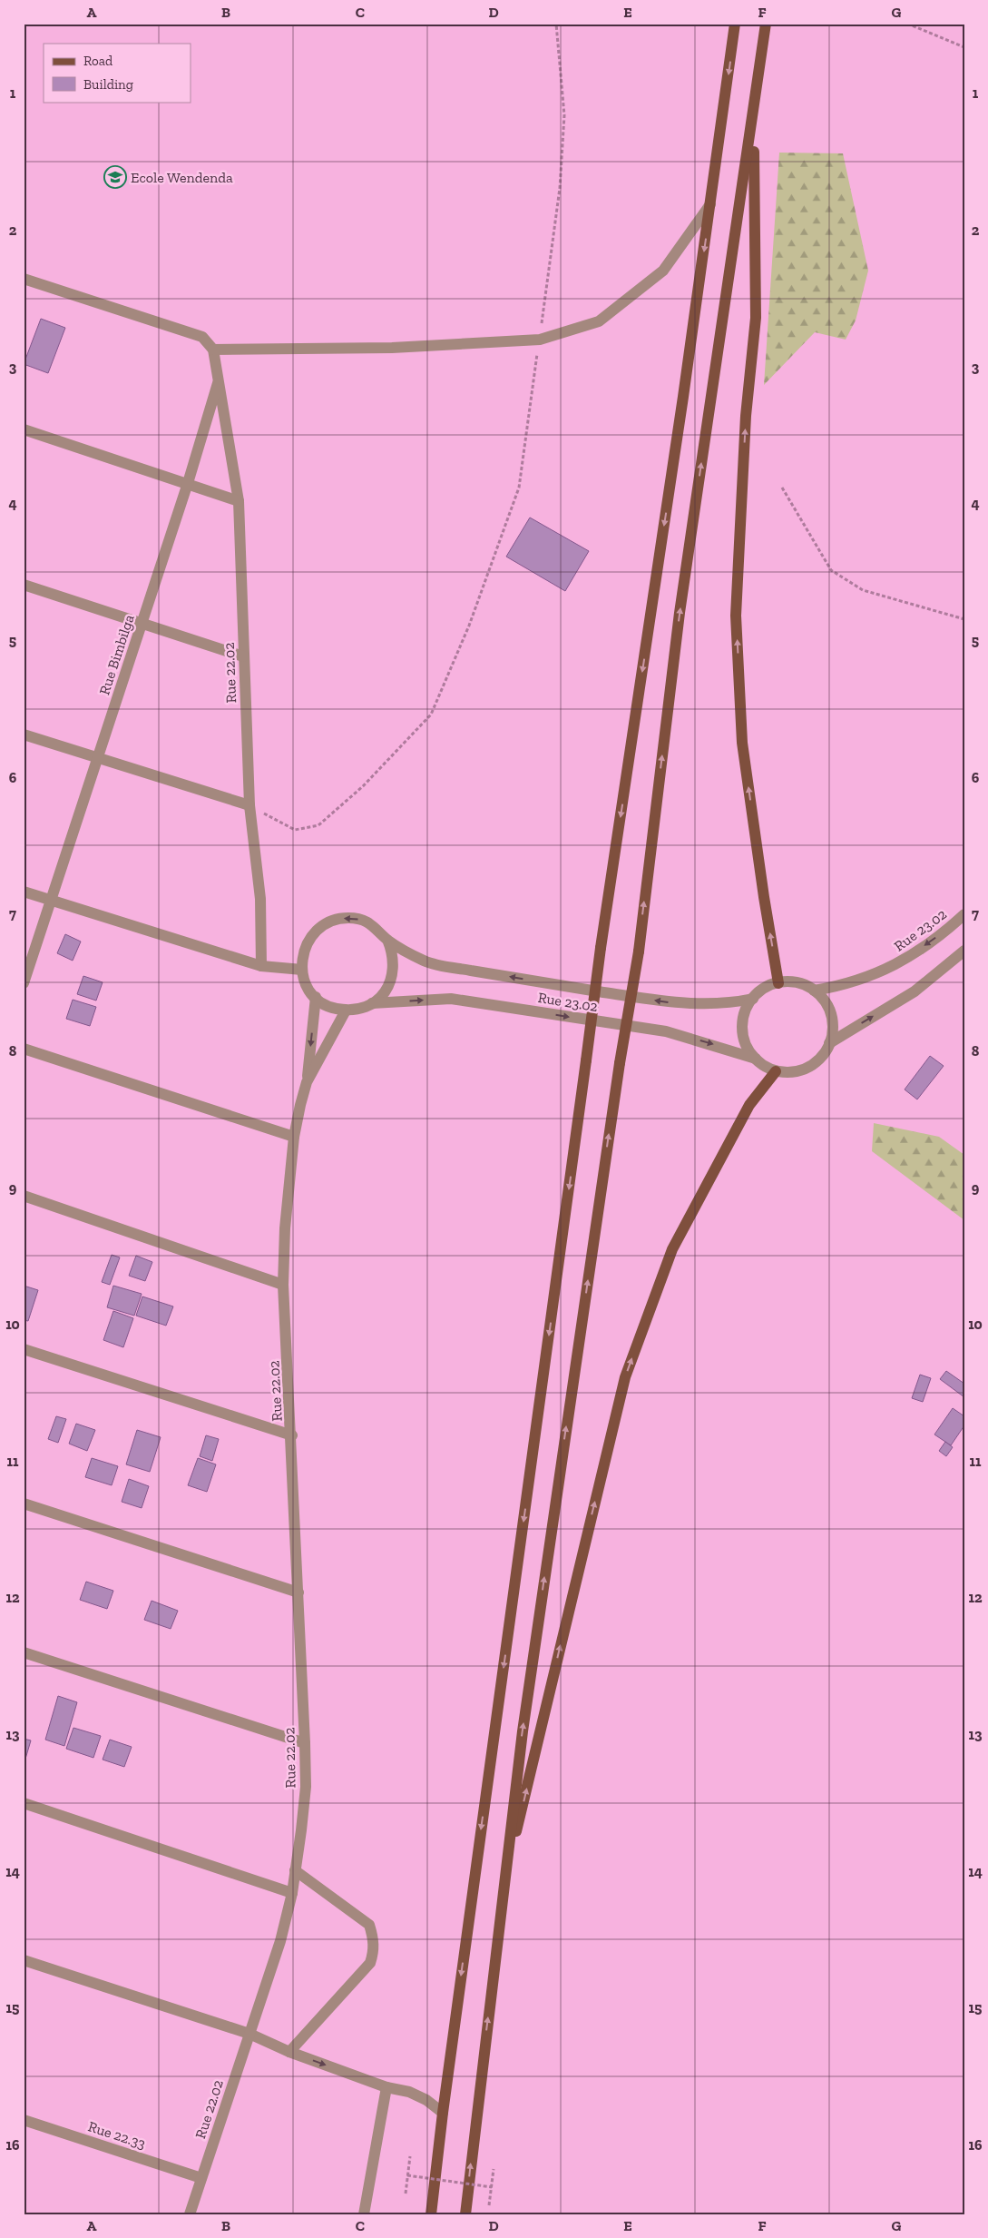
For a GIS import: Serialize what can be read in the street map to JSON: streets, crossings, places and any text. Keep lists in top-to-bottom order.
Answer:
{
  "streets": {
    "street": [
      "Rue Bimbilga",
      "Rue 22.02",
      "Rue 23.02",
      "Rue 22.33"
    ]
  },
  "crossings": [
    ["Rue Bimbilga", "Rue 22.02"],
    ["Rue 22.02", "Rue 22.33"]
  ],
  "places": {
    "school or university": ["Ecole Wendenda"]
  },
  "legend": ["Road", "Building"],
  "grid": {
    "columns": [
      "A",
      "B",
      "C",
      "D",
      "E",
      "F",
      "G"
    ],
    "rows": [
      "1",
      "2",
      "3",
      "4",
      "5",
      "6",
      "7",
      "8",
      "9",
      "10",
      "11",
      "12",
      "13",
      "14",
      "15",
      "16"
    ]
  }
}
